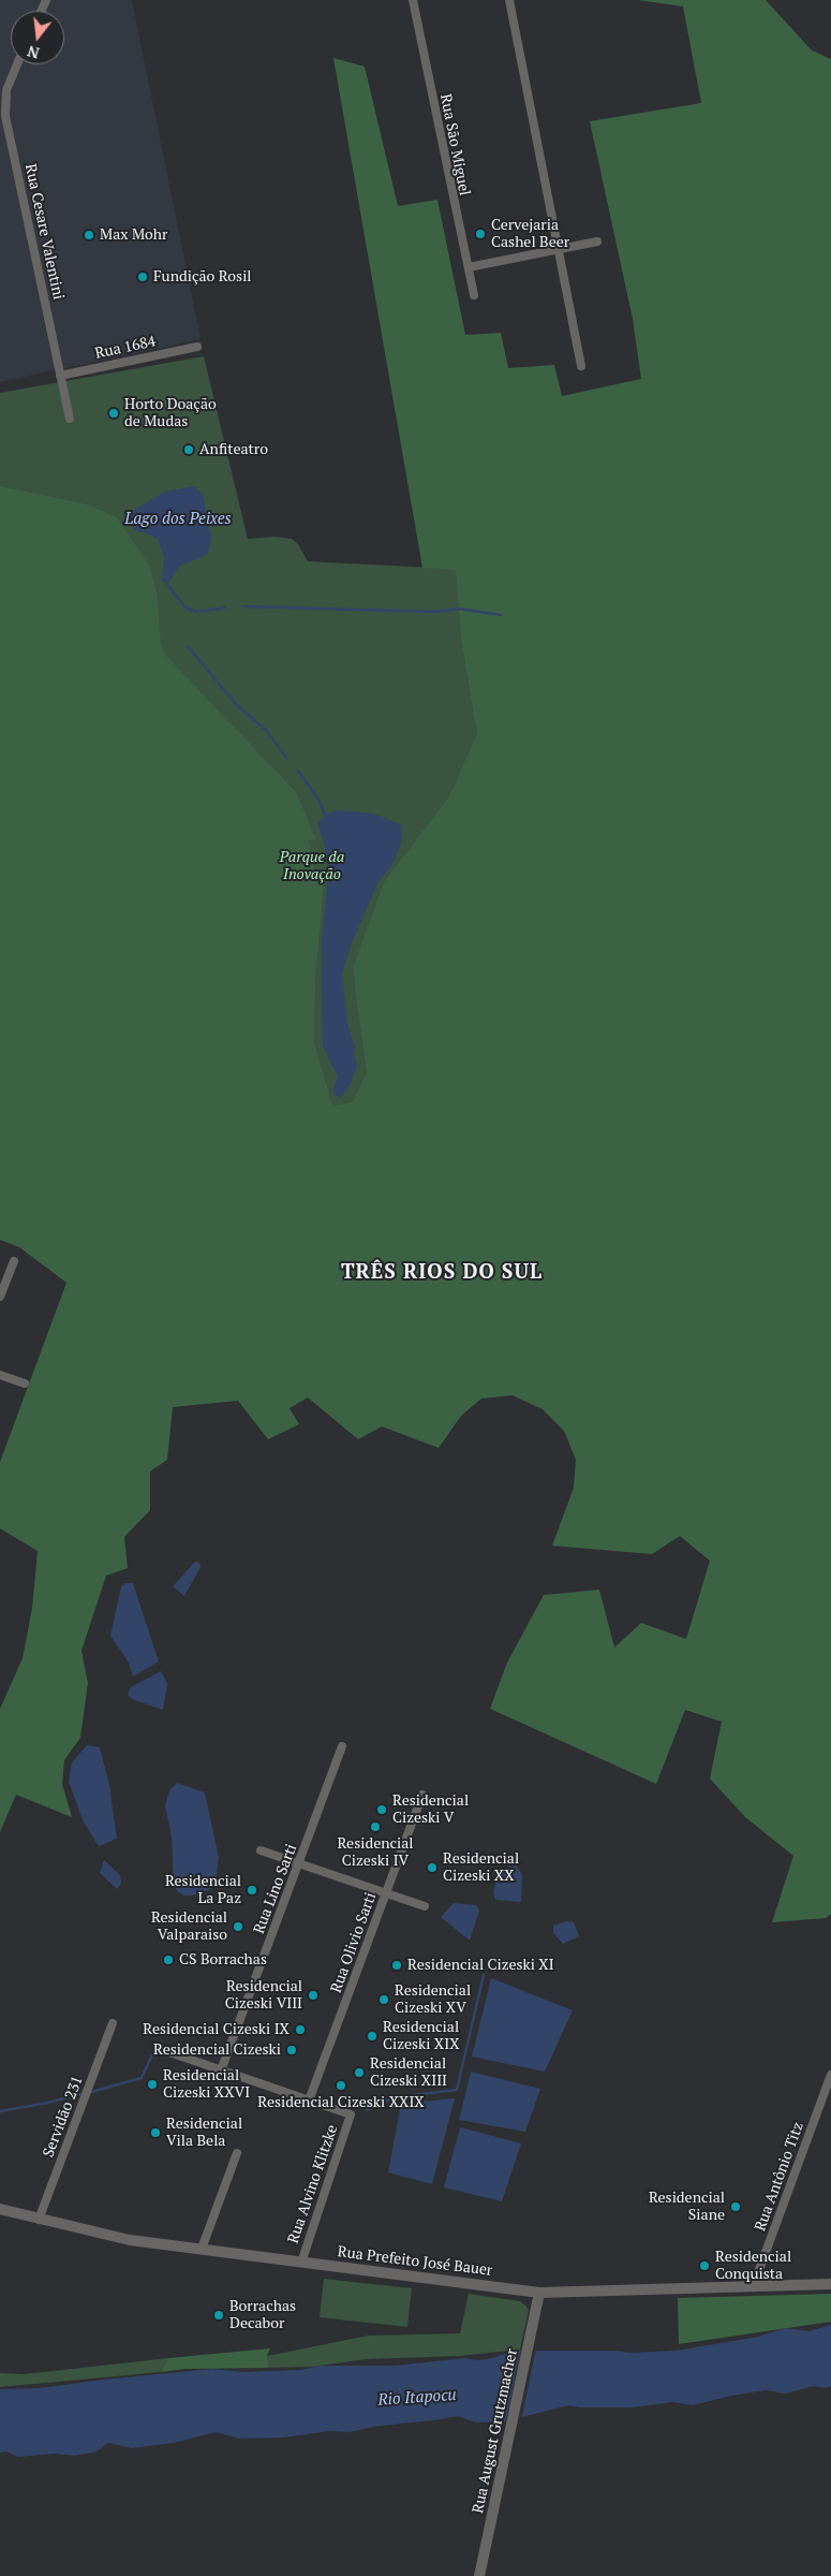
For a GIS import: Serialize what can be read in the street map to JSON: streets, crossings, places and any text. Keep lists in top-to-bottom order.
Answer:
{
  "streets": {
    "street": [
      "Rua São Miguel",
      "Rua Cesare Valentini",
      "Rua 1684",
      "Rua Lino Sarti",
      "Rua Olivio Sarti",
      "Servidão 231",
      "Rua Antônio Titz",
      "Rua Alvino Klitzke",
      "Rua Prefeito José Bauer",
      "Rua August Grutzmacher"
    ]
  },
  "crossings": [
    ["Rua Cesare Valentini", "Rua 1684"],
    ["Rua Olivio Sarti", "Rua Alvino Klitzke"],
    ["Servidão 231", "Rua Prefeito José Bauer"],
    ["Rua Antônio Titz", "Rua Prefeito José Bauer"],
    ["Rua Alvino Klitzke", "Rua Prefeito José Bauer"],
    ["Rua Prefeito José Bauer", "Rua August Grutzmacher"]
  ],
  "districts": ["TRÊS RIOS DO SUL"],
  "water": ["Lago dos Peixes", "Rio Itapocu"],
  "parks": ["Parque da Inovação"],
  "places": [
    "Cervejaria Cashel Beer",
    "Max Mohr",
    "Fundição Rosil",
    "Horto Doação de Mudas",
    "Anfiteatro",
    "Residencial Cizeski V",
    "Residencial Cizeski IV",
    "Residencial Cizeski XX",
    "Residencial La Paz",
    "Residencial Valparaiso",
    "CS Borrachas",
    "Residencial Cizeski XI",
    "Residencial Cizeski VIII",
    "Residencial Cizeski XV",
    "Residencial Cizeski IX",
    "Residencial Cizeski XIX",
    "Residencial Cizeski",
    "Residencial Cizeski XIII",
    "Residencial Cizeski XXVI",
    "Residencial Cizeski XXIX",
    "Residencial Vila Bela",
    "Residencial Siane",
    "Residencial Conquista",
    "Borrachas Decabor"
  ],
  "north": "bottom"
}
